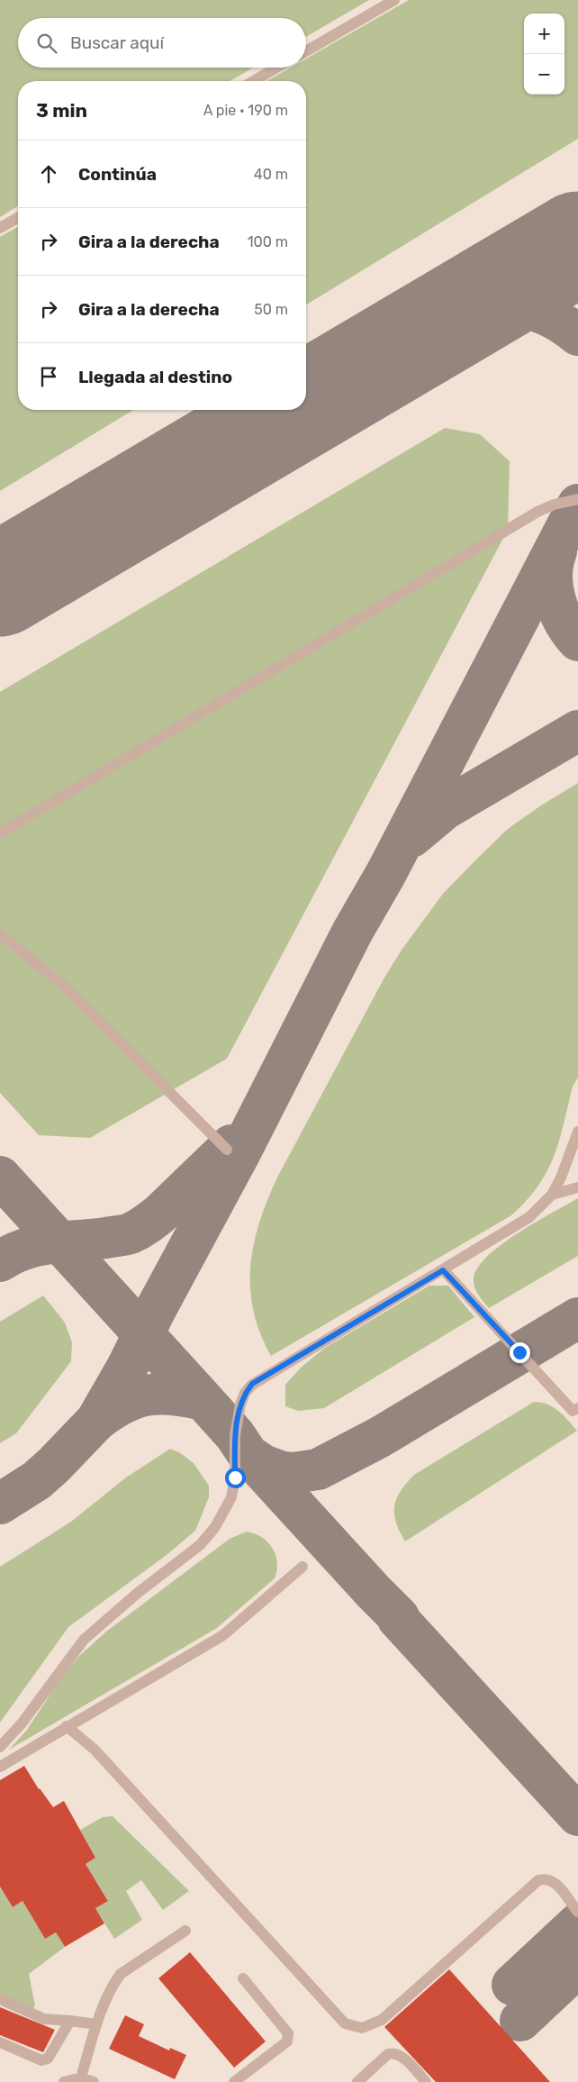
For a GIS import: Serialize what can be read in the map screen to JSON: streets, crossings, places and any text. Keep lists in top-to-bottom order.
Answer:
{
  "page": {
    "map_buttons": ["+", "−"],
    "search": "Buscar aquí",
    "heading": ["3 min", "A pie · 190 m"],
    "list": [
      ["Continúa", "40 m"],
      ["Gira a la derecha", "100 m"],
      ["Gira a la derecha", "50 m"],
      "Llegada al destino"
    ]
  }
}
